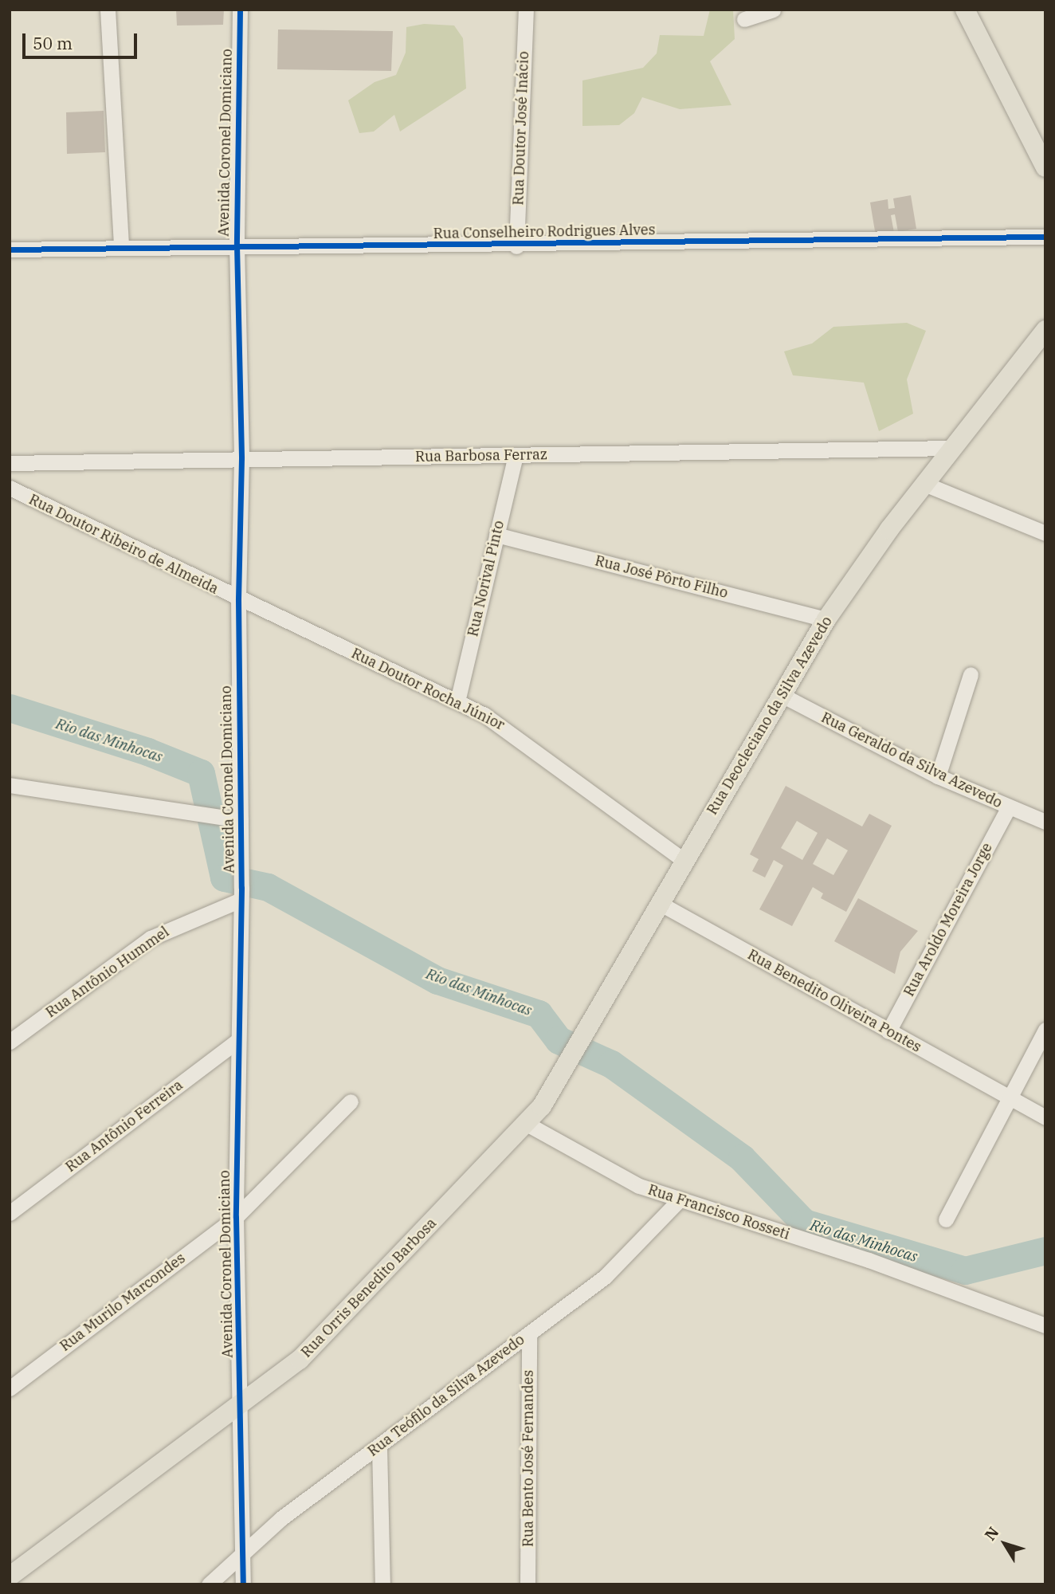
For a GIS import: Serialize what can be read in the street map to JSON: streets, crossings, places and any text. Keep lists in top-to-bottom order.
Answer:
{
  "streets": {
    "main road": ["Rua Deocleciano da Silva Azevedo", "Rua Orris Benedito Barbosa"],
    "street": [
      "Rua Doutor José Inácio",
      "Avenida Coronel Domiciano",
      "Rua Conselheiro Rodrigues Alves",
      "Rua Barbosa Ferraz",
      "Rua Doutor Ribeiro de Almeida",
      "Rua José Pôrto Filho",
      "Rua Norival Pinto",
      "Rua Doutor Rocha Júnior",
      "Rua Geraldo da Silva Azevedo",
      "Rua Aroldo Moreira Jorge",
      "Rua Antônio Hummel",
      "Rua Benedito Oliveira Pontes",
      "Rua Antônio Ferreira",
      "Rua Francisco Rosseti",
      "Rua Murilo Marcondes",
      "Rua Teófilo da Silva Azevedo",
      "Rua Bento José Fernandes"
    ]
  },
  "crossings": [
    ["Rua Doutor José Inácio", "Rua Conselheiro Rodrigues Alves"],
    ["Avenida Coronel Domiciano", "Rua Conselheiro Rodrigues Alves"],
    ["Avenida Coronel Domiciano", "Rua Barbosa Ferraz"],
    ["Avenida Coronel Domiciano", "Rua Doutor Ribeiro de Almeida"],
    ["Avenida Coronel Domiciano", "Rua Doutor Rocha Júnior"],
    ["Avenida Coronel Domiciano", "Rua Antônio Hummel"],
    ["Avenida Coronel Domiciano", "Rua Antônio Ferreira"],
    ["Avenida Coronel Domiciano", "Rua Orris Benedito Barbosa"],
    ["Avenida Coronel Domiciano", "Rua Murilo Marcondes"],
    ["Avenida Coronel Domiciano", "Rua Teófilo da Silva Azevedo"],
    ["Rua Barbosa Ferraz", "Rua Norival Pinto"],
    ["Rua Barbosa Ferraz", "Rua Deocleciano da Silva Azevedo"],
    ["Rua Doutor Ribeiro de Almeida", "Rua Doutor Rocha Júnior"],
    ["Rua José Pôrto Filho", "Rua Norival Pinto"],
    ["Rua José Pôrto Filho", "Rua Deocleciano da Silva Azevedo"],
    ["Rua Norival Pinto", "Rua Doutor Rocha Júnior"],
    ["Rua Doutor Rocha Júnior", "Rua Deocleciano da Silva Azevedo"],
    ["Rua Deocleciano da Silva Azevedo", "Rua Geraldo da Silva Azevedo"],
    ["Rua Deocleciano da Silva Azevedo", "Rua Benedito Oliveira Pontes"],
    ["Rua Deocleciano da Silva Azevedo", "Rua Francisco Rosseti"],
    ["Rua Deocleciano da Silva Azevedo", "Rua Orris Benedito Barbosa"],
    ["Rua Geraldo da Silva Azevedo", "Rua Aroldo Moreira Jorge"],
    ["Rua Aroldo Moreira Jorge", "Rua Benedito Oliveira Pontes"],
    ["Rua Francisco Rosseti", "Rua Orris Benedito Barbosa"],
    ["Rua Francisco Rosseti", "Rua Teófilo da Silva Azevedo"],
    ["Rua Teófilo da Silva Azevedo", "Rua Bento José Fernandes"]
  ],
  "water": ["Rio das Minhocas"],
  "scale_bar": "50 m",
  "north": "top left"
}
